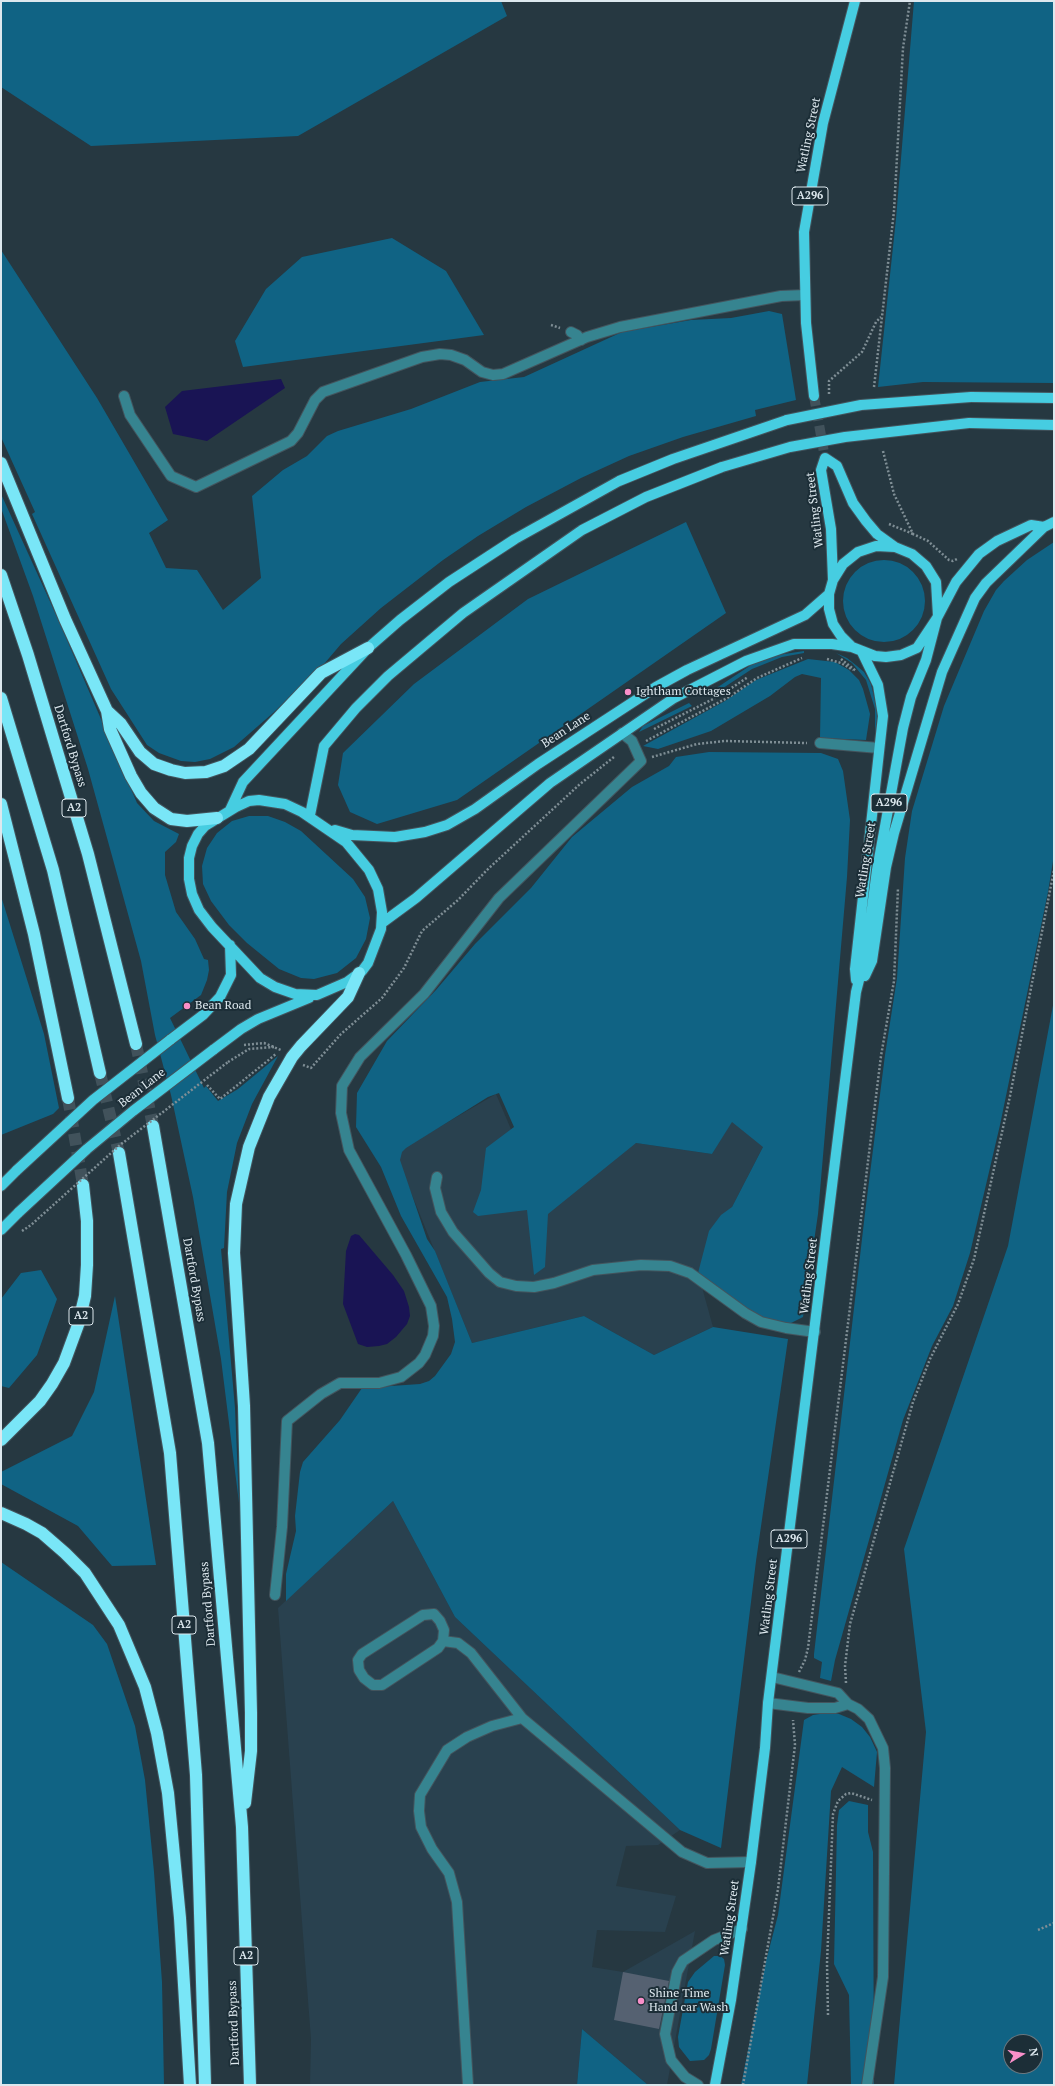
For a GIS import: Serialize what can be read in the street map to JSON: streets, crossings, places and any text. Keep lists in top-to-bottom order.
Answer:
{
  "streets": {
    "highway": ["Dartford Bypass", "A2"],
    "main road": ["Watling Street", "A296", "Bean Lane"]
  },
  "crossings": [
    ["Watling Street", "Bean Lane"]
  ],
  "places": ["Ightham Cottages", "Bean Road", "Shine Time Hand car Wash"],
  "north": "right"
}
